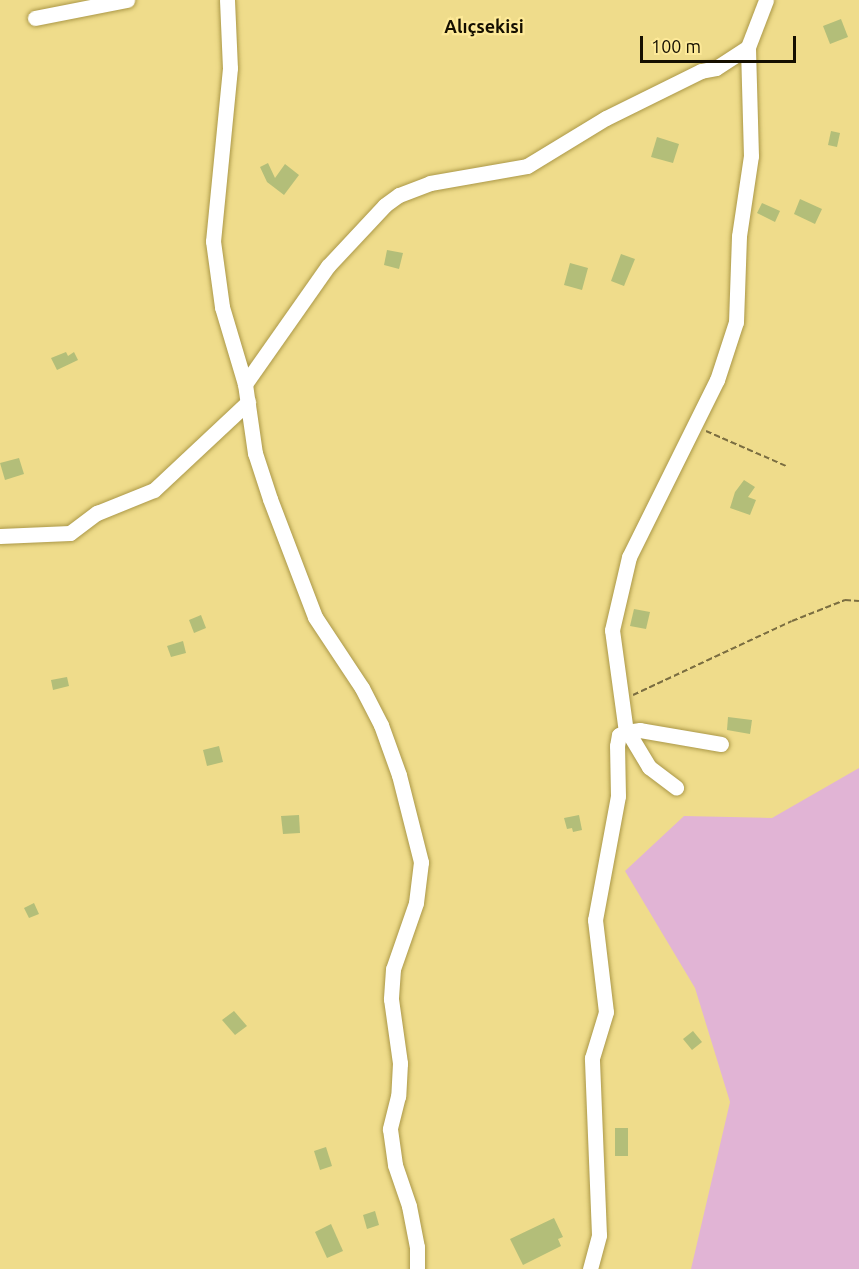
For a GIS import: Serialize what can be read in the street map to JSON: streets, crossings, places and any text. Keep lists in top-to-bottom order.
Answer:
{
  "districts": ["Alıçsekisi"],
  "scale_bar": "100 m"
}
